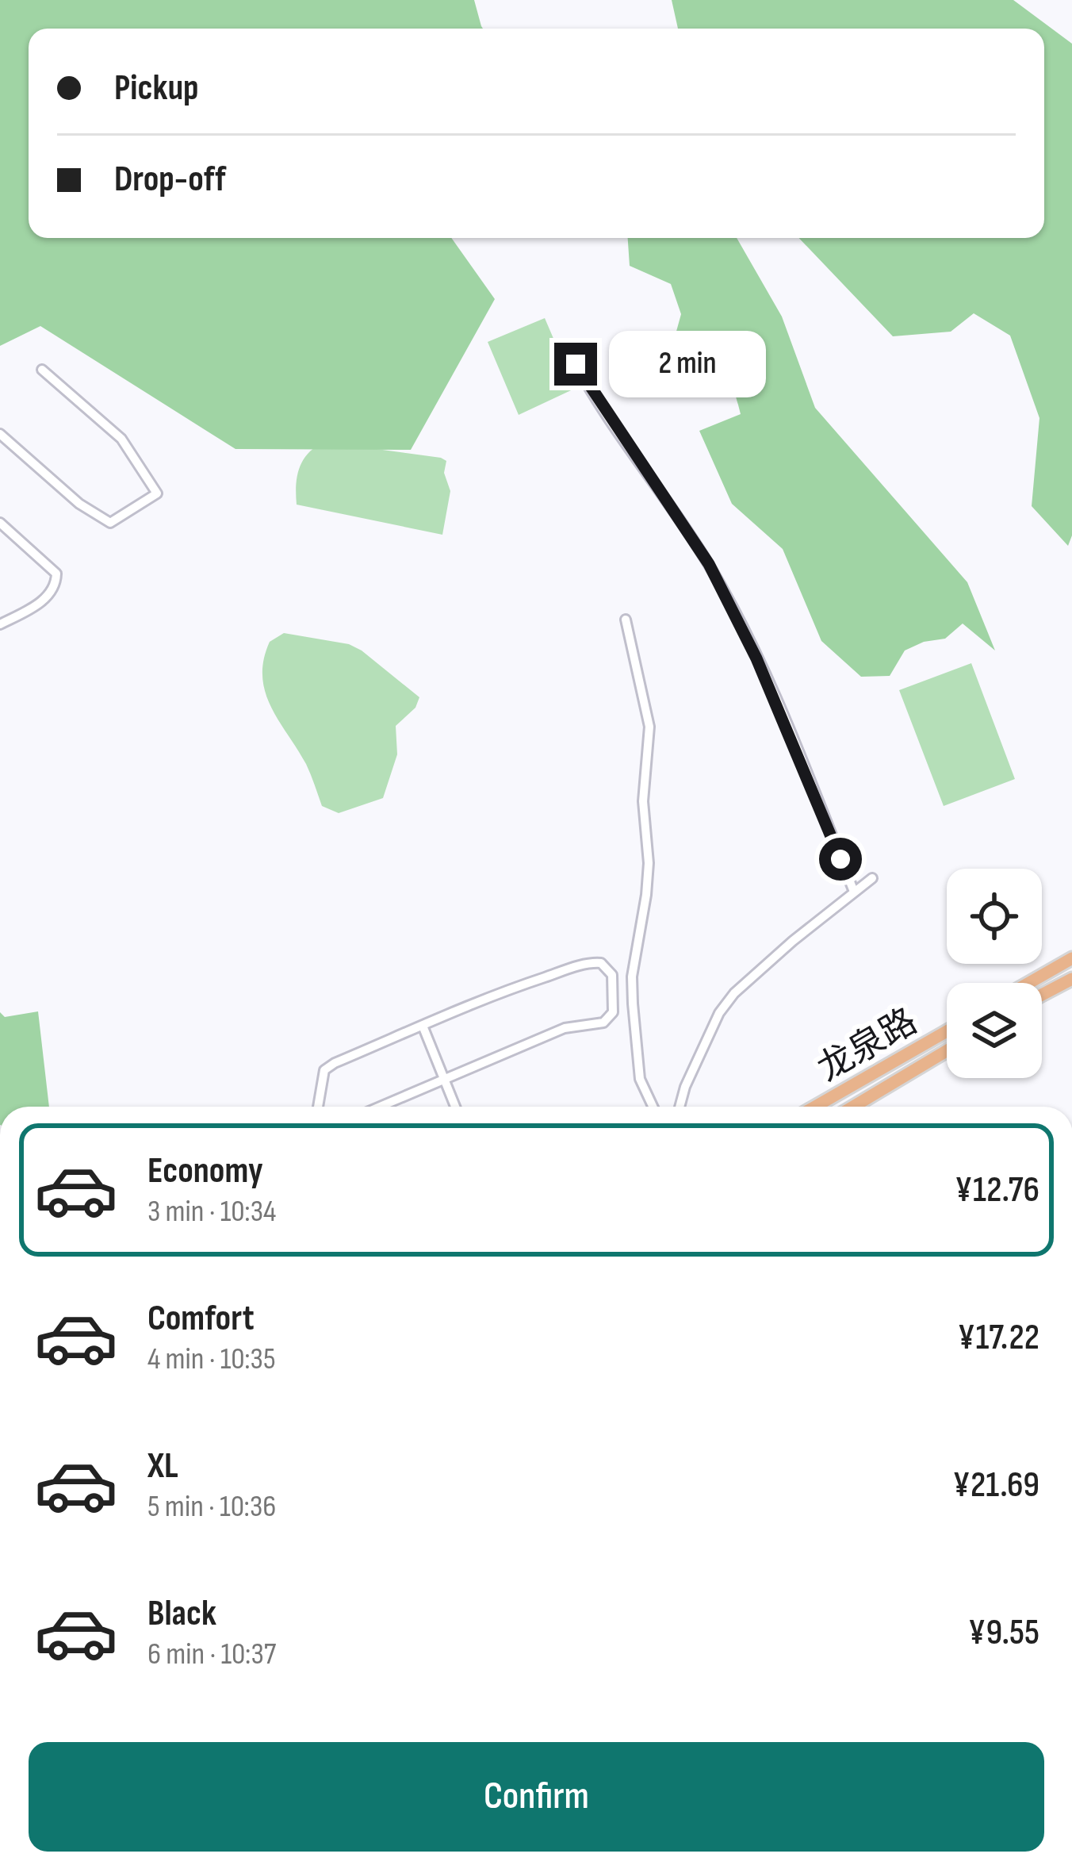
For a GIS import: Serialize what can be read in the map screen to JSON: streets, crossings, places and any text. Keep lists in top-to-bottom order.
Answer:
{
  "streets": {
    "main road": ["龙泉路"]
  },
  "page": {
    "banner": ["Pickup", "Drop-off"],
    "bubble": "2 min",
    "list": [
      {
        "name": "Economy",
        "note": "3 min · 10:34",
        "value": "¥12.76"
      },
      {
        "name": "Comfort",
        "note": "4 min · 10:35",
        "value": "¥17.22"
      },
      {
        "name": "XL",
        "note": "5 min · 10:36",
        "value": "¥21.69"
      },
      {
        "name": "Black",
        "note": "6 min · 10:37",
        "value": "¥9.55"
      }
    ],
    "buttons": "Confirm"
  }
}
